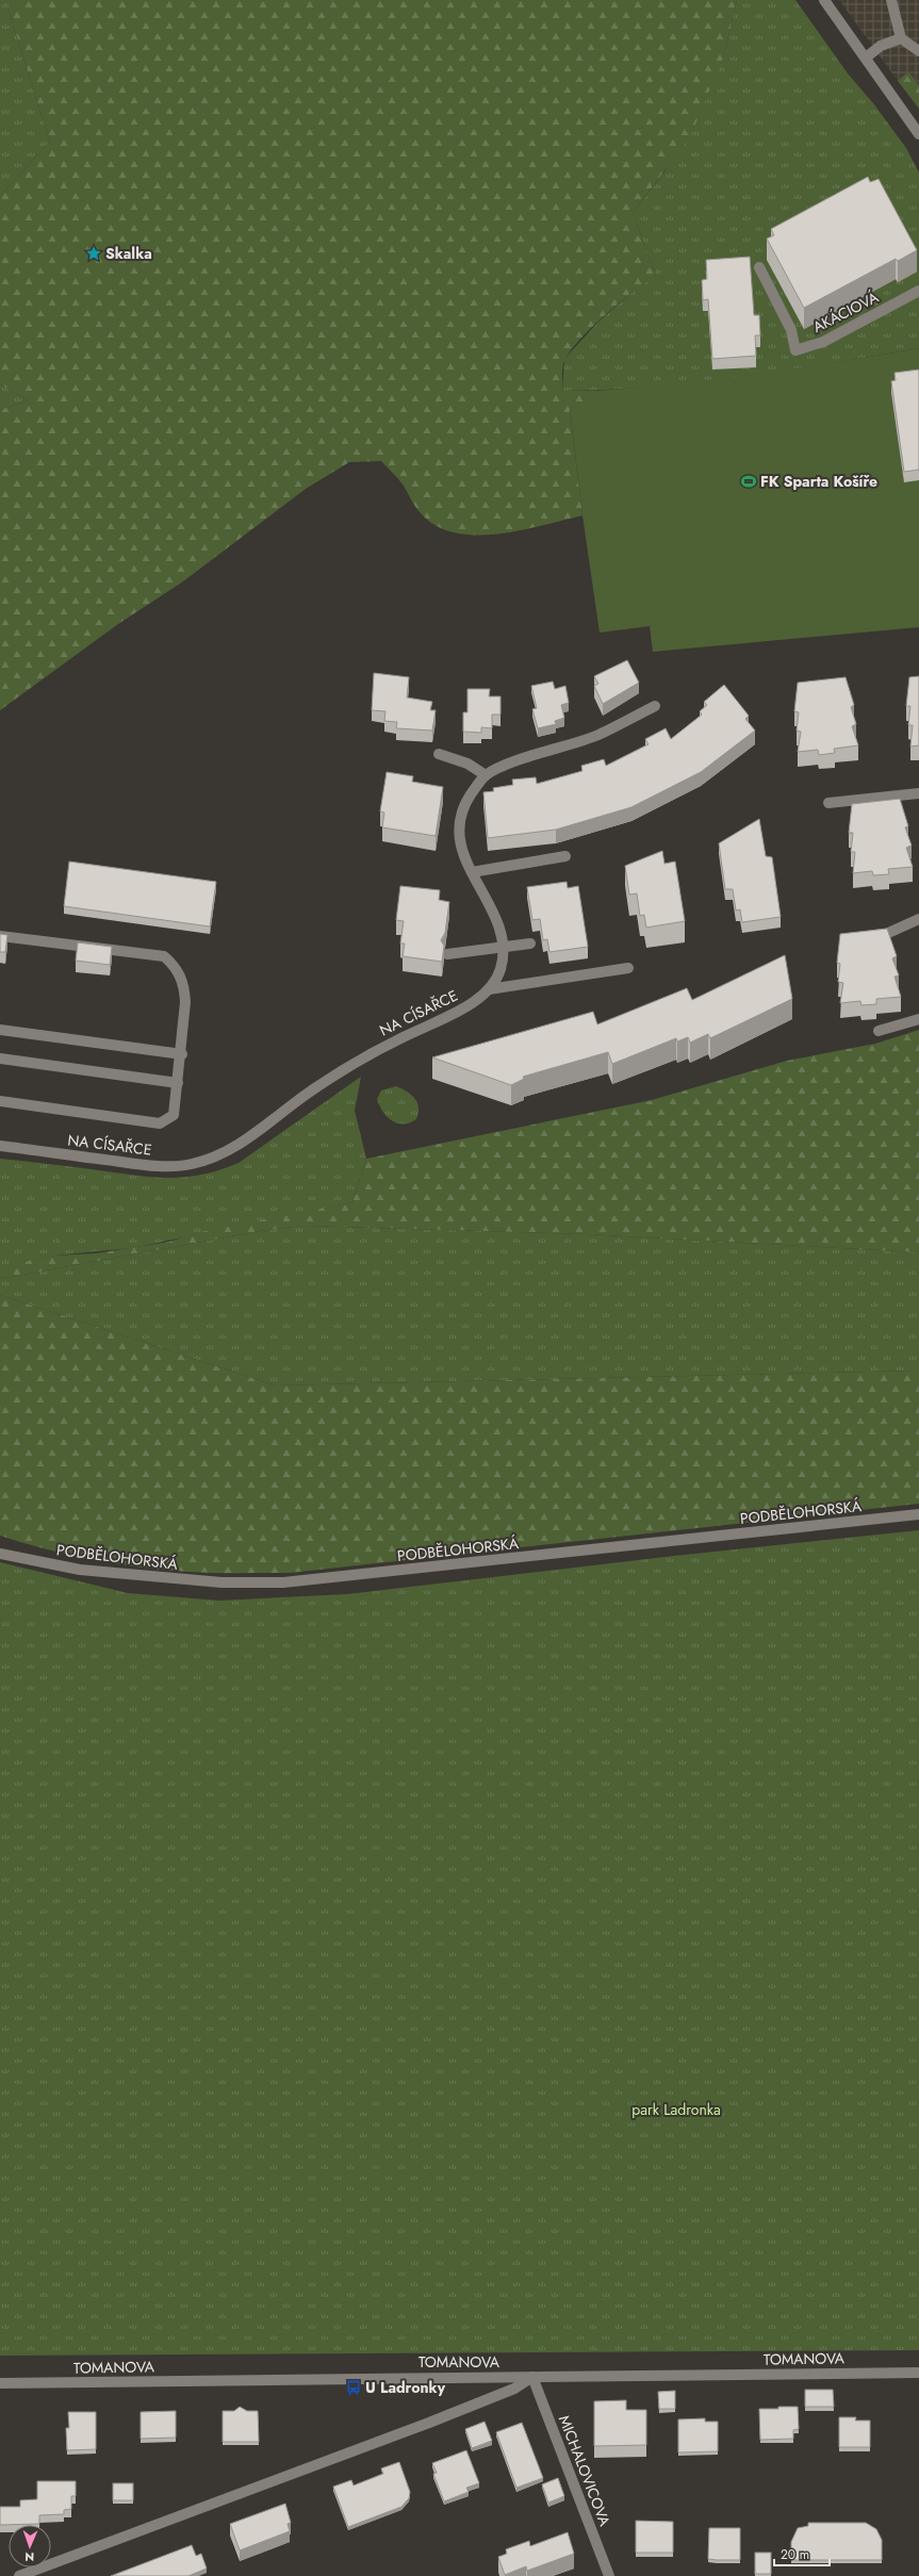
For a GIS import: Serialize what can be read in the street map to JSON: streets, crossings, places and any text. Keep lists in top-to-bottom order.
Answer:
{
  "streets": {
    "street": [
      "AKÁCIOVÁ",
      "NA CÍSAŘCE",
      "PODBĚLOHORSKÁ",
      "TOMANOVA",
      "MICHALOVICOVA"
    ]
  },
  "crossings": [
    ["TOMANOVA", "MICHALOVICOVA"]
  ],
  "parks": ["park Ladronka"],
  "places": {
    "place": ["Skalka"],
    "sports": ["FK Sparta Košíře"],
    "bus stop": ["U Ladronky"]
  },
  "scale_bar": "20 m",
  "north": "bottom"
}
